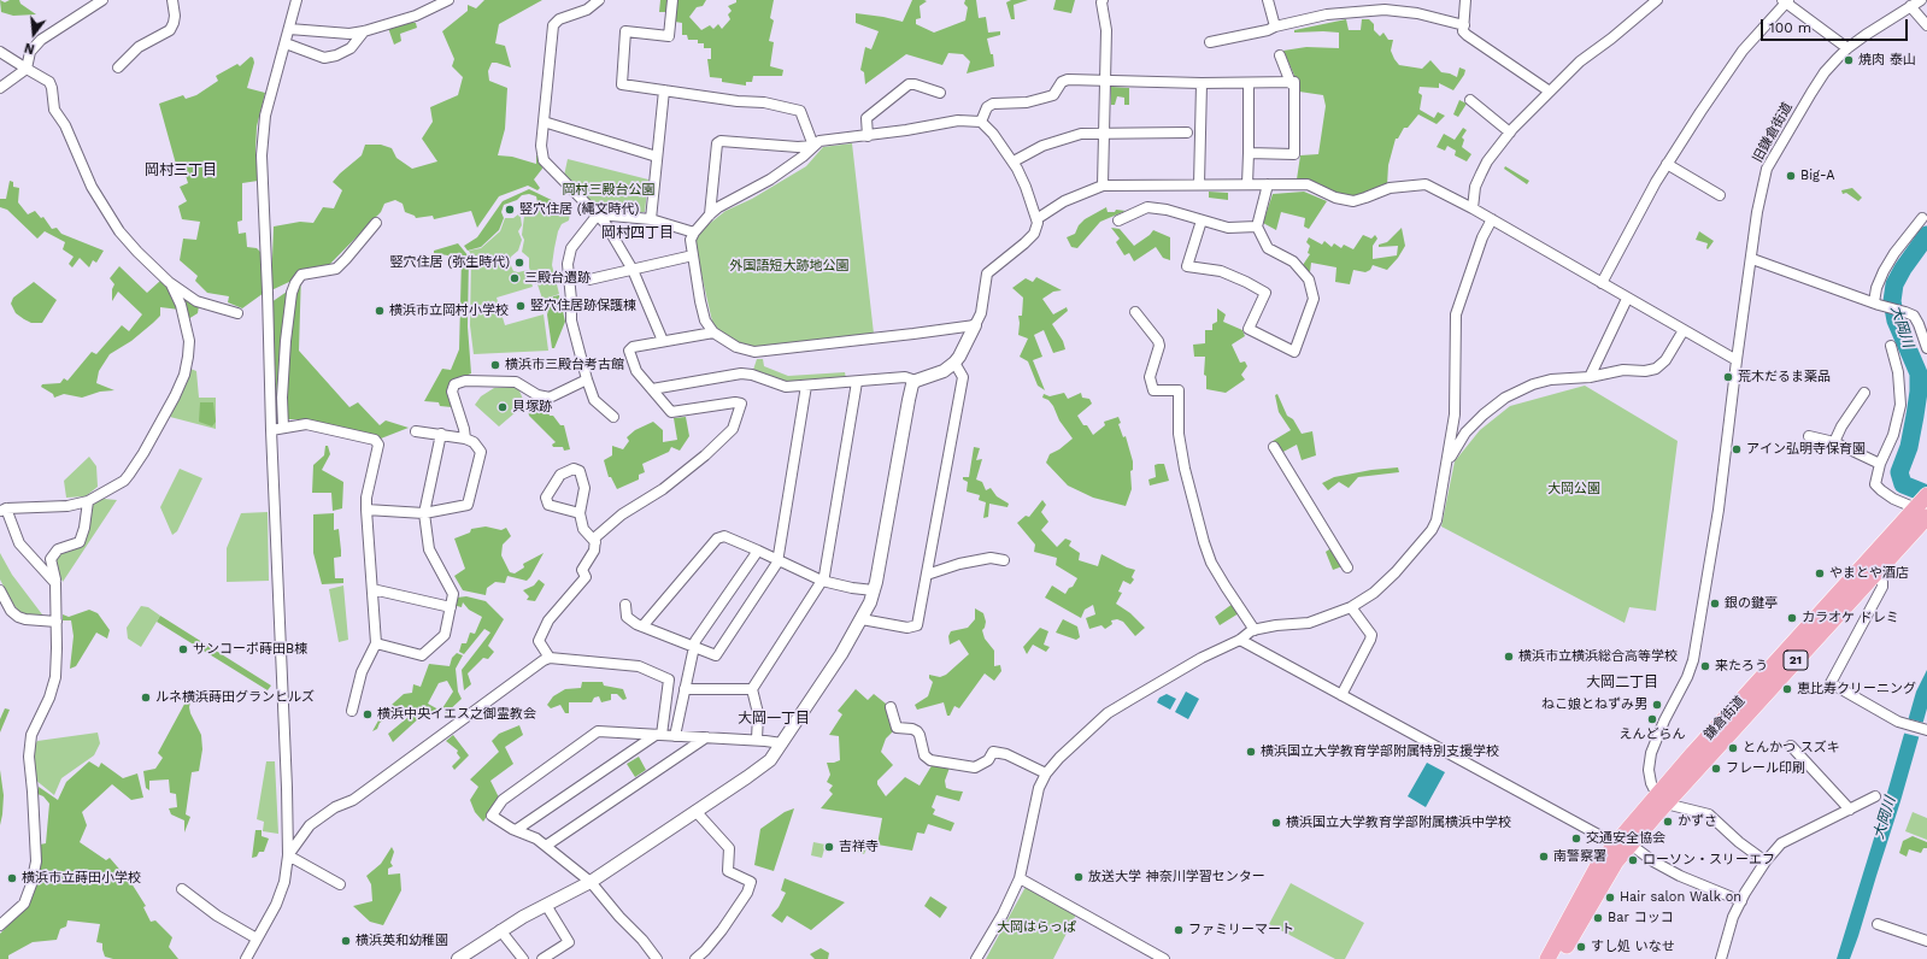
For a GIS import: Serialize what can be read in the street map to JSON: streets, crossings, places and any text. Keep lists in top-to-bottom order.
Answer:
{
  "streets": {
    "main road": ["21", "鎌倉街道"],
    "street": ["旧鎌倉街道"]
  },
  "crossings": [
    ["旧鎌倉街道", "鎌倉街道"]
  ],
  "districts": [
    "岡村三丁目",
    "岡村四丁目",
    "大岡二丁目",
    "大岡一丁目"
  ],
  "water": ["大岡川"],
  "parks": [
    "岡村三殿台公園",
    "外国語短大跡地公園",
    "大岡公園",
    "大岡はらっぱ"
  ],
  "places": [
    "焼肉 泰山",
    "Big-A",
    "竪穴住居 (縄文時代)",
    "竪穴住居 (弥生時代)",
    "三殿台遺跡",
    "竪穴住居跡保護棟",
    "横浜市立岡村小学校",
    "横浜市三殿台考古館",
    "荒木だるま薬品",
    "貝塚跡",
    "アイン弘明寺保育園",
    "やまとや酒店",
    "銀の鍵亭",
    "カラオケ ドレミ",
    "サンコーポ蒔田B棟",
    "横浜市立横浜総合高等学校",
    "来たろう",
    "恵比寿クリーニング",
    "ルネ横浜蒔田グランヒルズ",
    "ねこ娘とねずみ男",
    "横浜中央イエス之御霊教会",
    "えんどらん",
    "とんかつ スズキ",
    "横浜国立大学教育学部附属特別支援学校",
    "フレール印刷",
    "かずさ",
    "横浜国立大学教育学部附属横浜中学校",
    "交通安全協会",
    "吉祥寺",
    "南警察署",
    "ローソン・スリーエフ",
    "放送大学 神奈川学習センター",
    "横浜市立蒔田小学校",
    "Hair salon Walk on",
    "Bar コッコ",
    "ファミリーマート",
    "横浜英和幼稚園",
    "すし処 いなせ"
  ],
  "scale_bar": "100 m",
  "north": "bottom"
}
